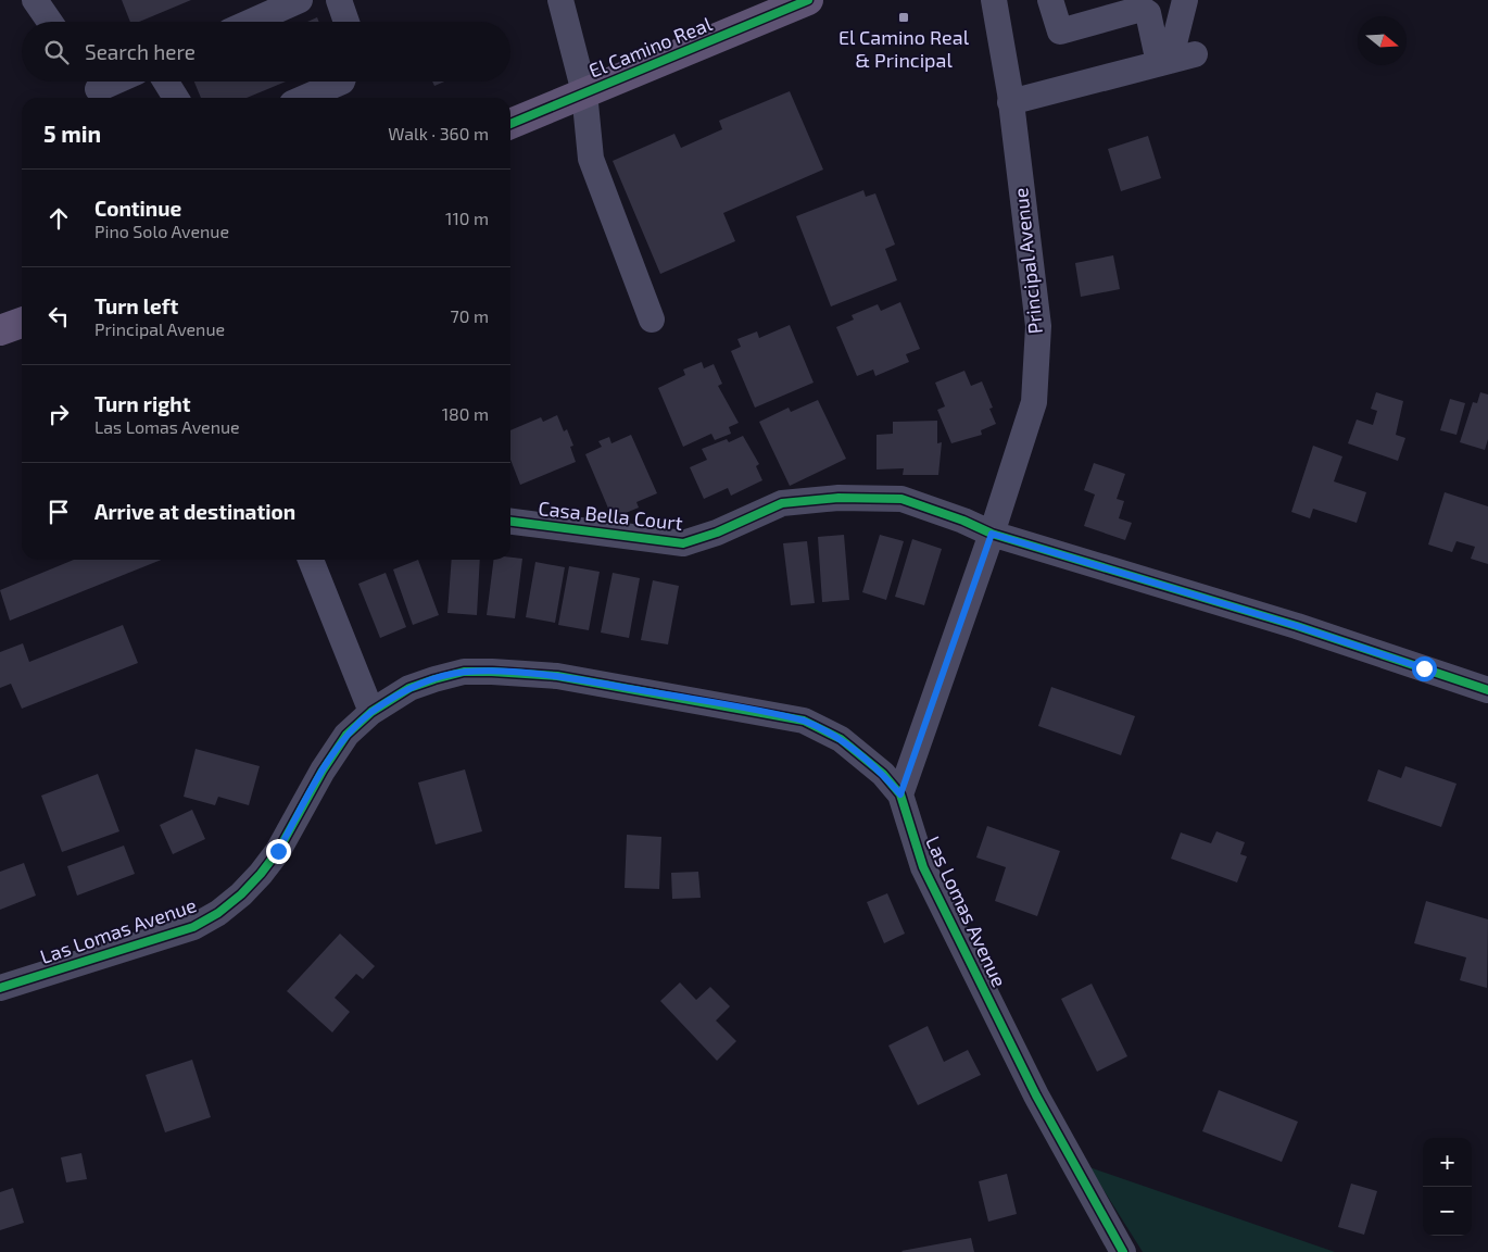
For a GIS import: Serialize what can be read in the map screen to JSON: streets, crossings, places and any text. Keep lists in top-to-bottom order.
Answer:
{
  "streets": {
    "main road": ["El Camino Real"],
    "street": ["Principal Avenue", "Casa Bella Court", "Las Lomas Avenue"]
  },
  "crossings": [
    ["Principal Avenue", "Casa Bella Court"],
    ["Principal Avenue", "Las Lomas Avenue"]
  ],
  "places": {
    "transit": ["El Camino Real & Principal"]
  },
  "north": "right",
  "page": {
    "search": "Search here",
    "heading": ["5 min", "Walk · 360 m"],
    "list": [
      ["Continue", "Pino Solo Avenue", "110 m"],
      ["Turn left", "Principal Avenue", "70 m"],
      ["Turn right", "Las Lomas Avenue", "180 m"],
      "Arrive at destination"
    ],
    "map_buttons": ["+", "−"]
  }
}
